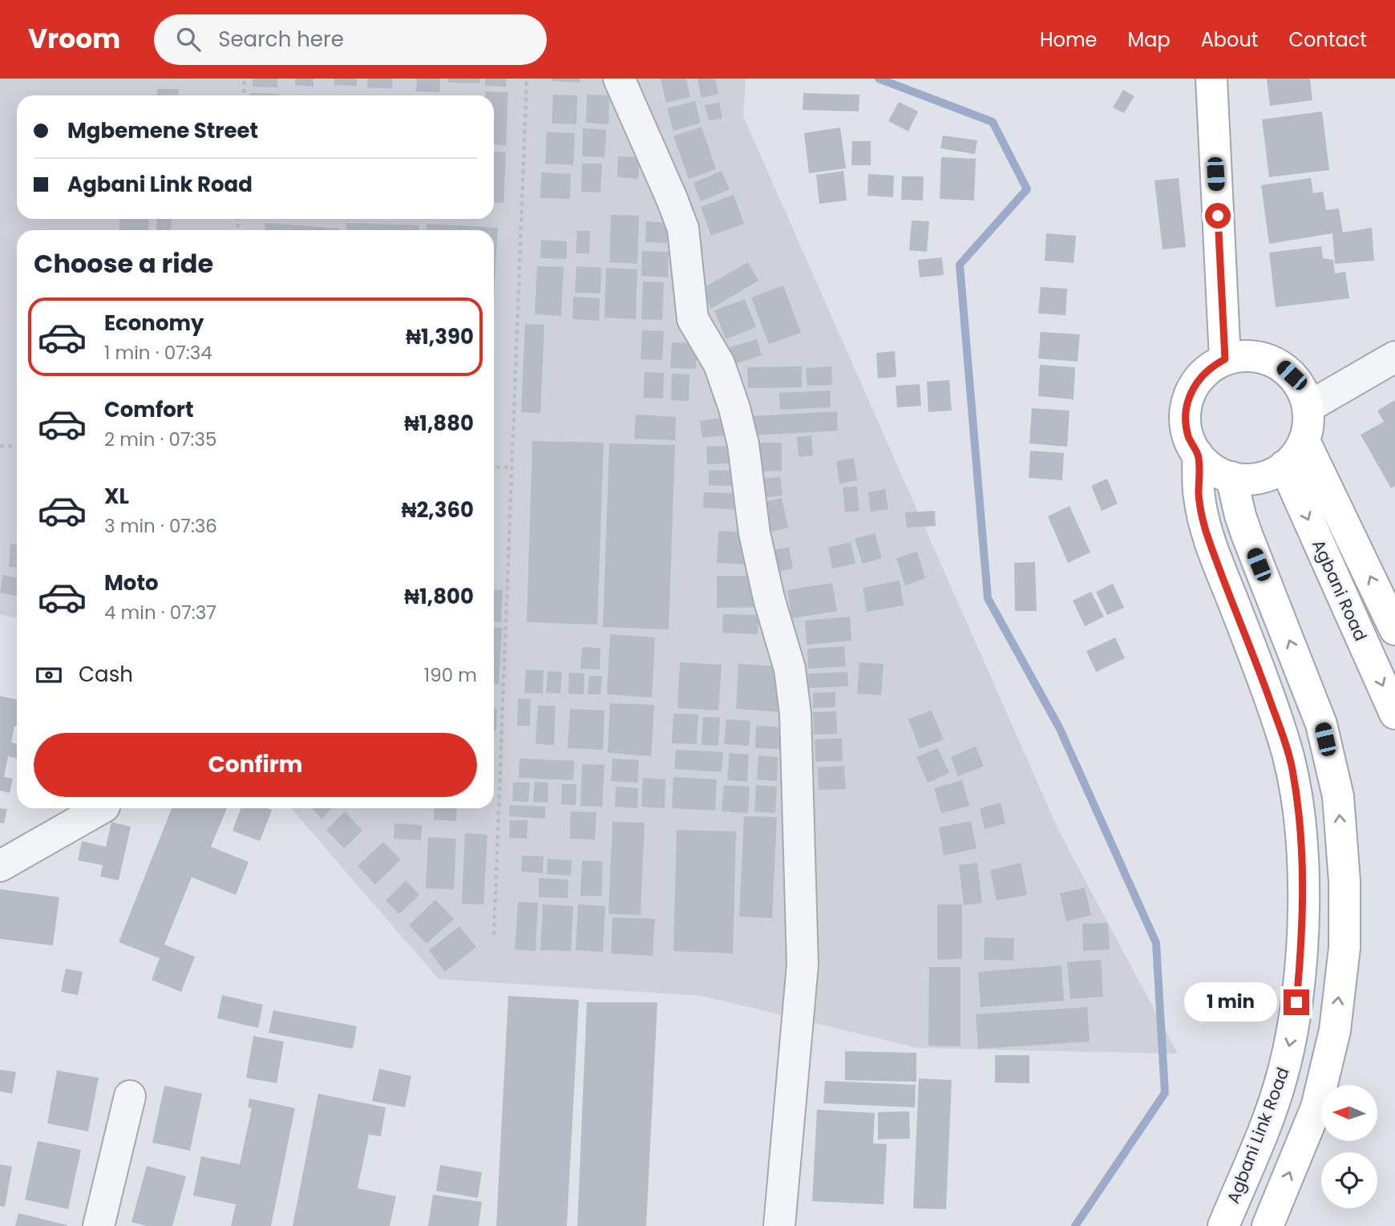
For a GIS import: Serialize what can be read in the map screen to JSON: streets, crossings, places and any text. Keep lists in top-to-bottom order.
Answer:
{
  "streets": {
    "main road": ["Agbani Road", "Agbani Link Road"]
  },
  "crossings": [
    ["Agbani Road", "Agbani Link Road"]
  ],
  "north": "left",
  "page": {
    "header": "Vroom",
    "search": "Search here",
    "nav": [
      "Home",
      "Map",
      "About",
      "Contact"
    ],
    "banner": ["Mgbemene Street", "Agbani Link Road"],
    "heading": "Choose a ride",
    "list": [
      {
        "name": "Economy",
        "note": "1 min · 07:34",
        "value": "₦1,390"
      },
      {
        "name": "Comfort",
        "note": "2 min · 07:35",
        "value": "₦1,880"
      },
      {
        "name": "XL",
        "note": "3 min · 07:36",
        "value": "₦2,360"
      },
      {
        "name": "Moto",
        "note": "4 min · 07:37",
        "value": "₦1,800"
      }
    ],
    "pay": ["Cash", "190 m"],
    "buttons": "Confirm",
    "bubble": "1 min"
  }
}
